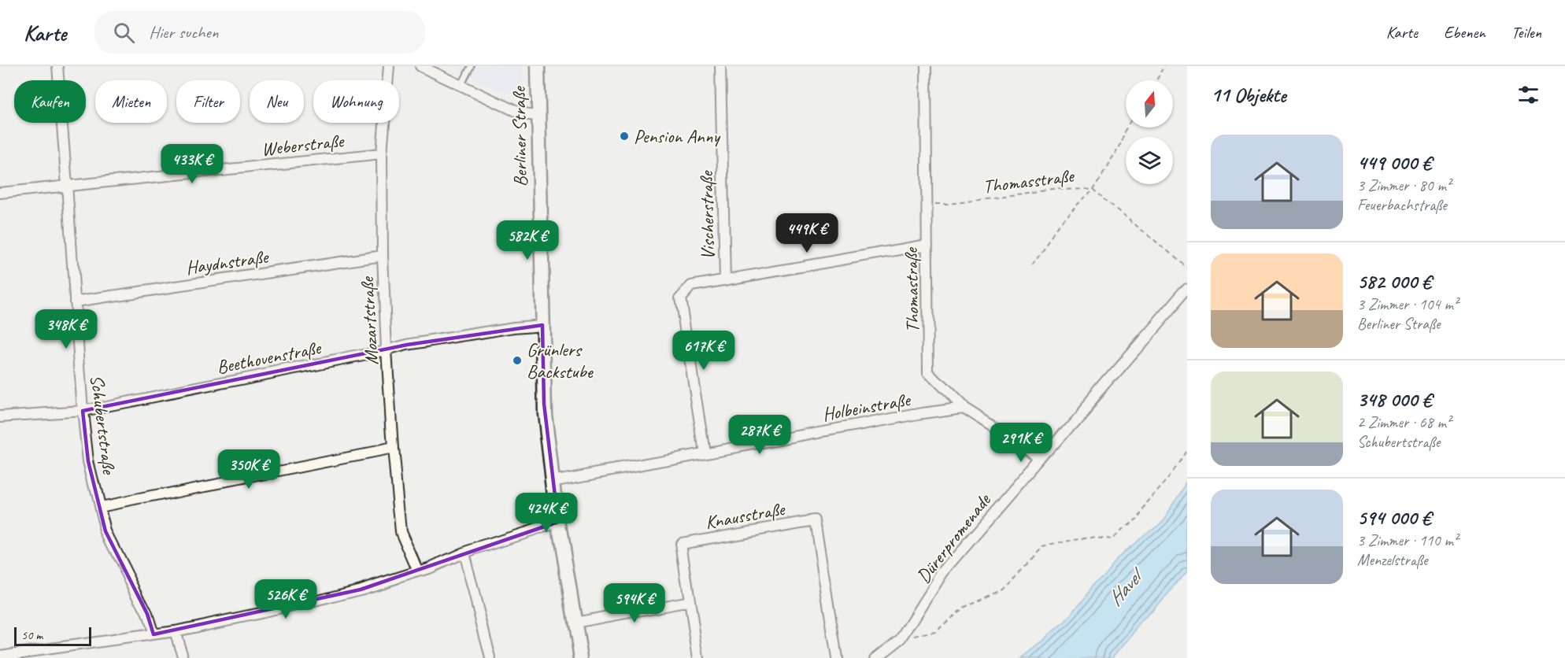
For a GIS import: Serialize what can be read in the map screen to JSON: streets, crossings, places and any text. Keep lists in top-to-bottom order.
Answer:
{
  "streets": {
    "main road": ["Berliner Straße"],
    "street": [
      "Weberstraße",
      "Vischerstraße",
      "Haydnstraße",
      "Thomastraße",
      "Mozartstraße",
      "Beethovenstraße",
      "Holbeinstraße",
      "Schubertstraße",
      "Knausstraße",
      "Dürerpromenade"
    ],
    "path": ["Thomasstraße"]
  },
  "crossings": [
    ["Berliner Straße", "Beethovenstraße"],
    ["Berliner Straße", "Holbeinstraße"],
    ["Weberstraße", "Mozartstraße"],
    ["Weberstraße", "Schubertstraße"],
    ["Thomasstraße", "Thomastraße"],
    ["Haydnstraße", "Mozartstraße"],
    ["Haydnstraße", "Schubertstraße"],
    ["Thomastraße", "Holbeinstraße"],
    ["Thomastraße", "Dürerpromenade"],
    ["Mozartstraße", "Beethovenstraße"],
    ["Beethovenstraße", "Schubertstraße"]
  ],
  "water": ["Havel"],
  "places": ["Pension Anny", "Grünlers Backstube"],
  "scale_bar": "50 m",
  "north": "top",
  "page": {
    "header": "Karte",
    "search": "Hier suchen",
    "nav": ["Karte", "Ebenen", "Teilen"],
    "heading": "11 Objekte",
    "chip": [
      "Kaufen",
      "Mieten",
      "Filter",
      "Neu",
      "Wohnung"
    ],
    "list": [
      {
        "name": "449 000 €",
        "note": "3 Zimmer · 80 m² · Feuerbachstraße"
      },
      {
        "name": "582 000 €",
        "note": "3 Zimmer · 104 m² · Berliner Straße"
      },
      {
        "name": "348 000 €",
        "note": "2 Zimmer · 68 m² · Schubertstraße"
      },
      {
        "name": "594 000 €",
        "note": "3 Zimmer · 110 m² · Menzelstraße"
      }
    ],
    "price": [
      "433K €",
      "449K €",
      "582K €",
      "348K €",
      "617K €",
      "287K €",
      "291K €",
      "350K €",
      "424K €",
      "526K €",
      "594K €"
    ],
    "scale": "50 m"
  }
}
